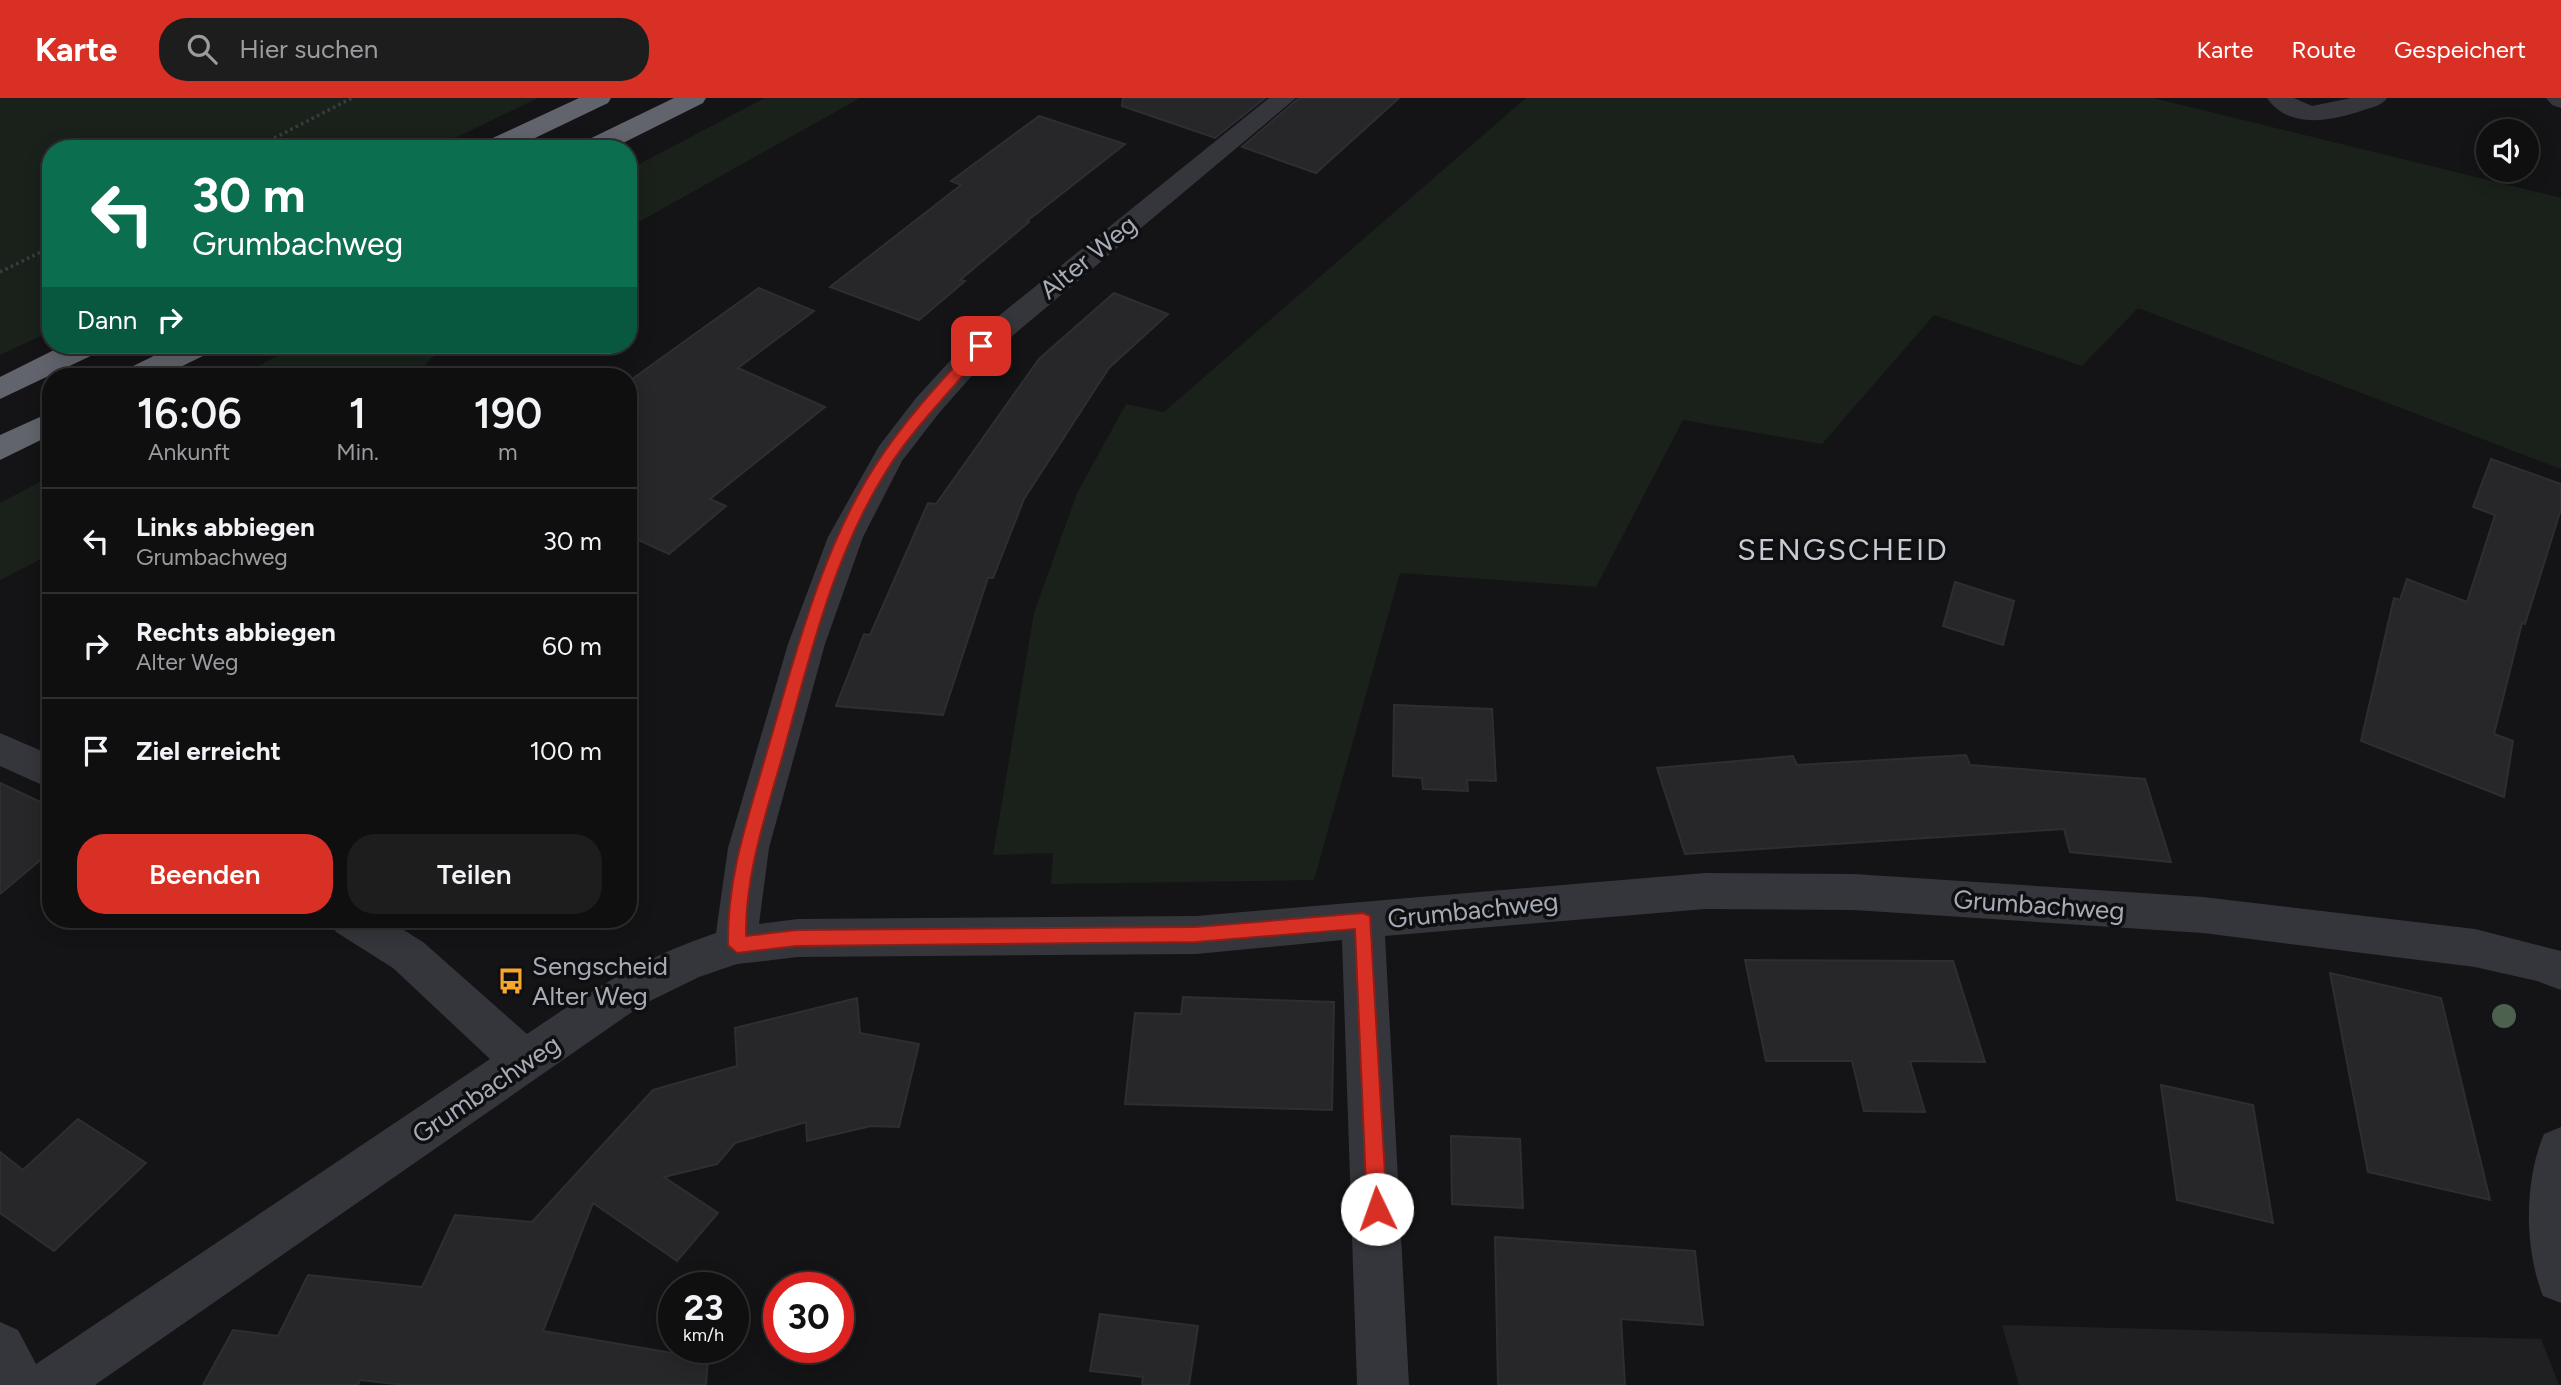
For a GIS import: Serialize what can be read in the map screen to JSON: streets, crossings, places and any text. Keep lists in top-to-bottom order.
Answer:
{
  "streets": {
    "street": ["Alter Weg", "Grumbachweg"]
  },
  "crossings": [
    ["Alter Weg", "Grumbachweg"]
  ],
  "districts": ["SENGSCHEID"],
  "places": {
    "bus stop": ["Sengscheid Alter Weg"]
  },
  "page": {
    "header": "Karte",
    "search": "Hier suchen",
    "nav": ["Karte", "Route", "Gespeichert"],
    "turn": ["30 m", "Grumbachweg"],
    "then": "Dann",
    "eta": [
      "16:06",
      "Ankunft",
      "1",
      "Min.",
      "190",
      "m"
    ],
    "list": [
      {
        "name": "Links abbiegen",
        "note": "Grumbachweg",
        "value": "30 m"
      },
      {
        "name": "Rechts abbiegen",
        "note": "Alter Weg",
        "value": "60 m"
      },
      {
        "name": "Ziel erreicht",
        "value": "100 m"
      }
    ],
    "buttons": ["Beenden", "Teilen"],
    "speed": "23 km/h",
    "limit": "30"
  }
}
